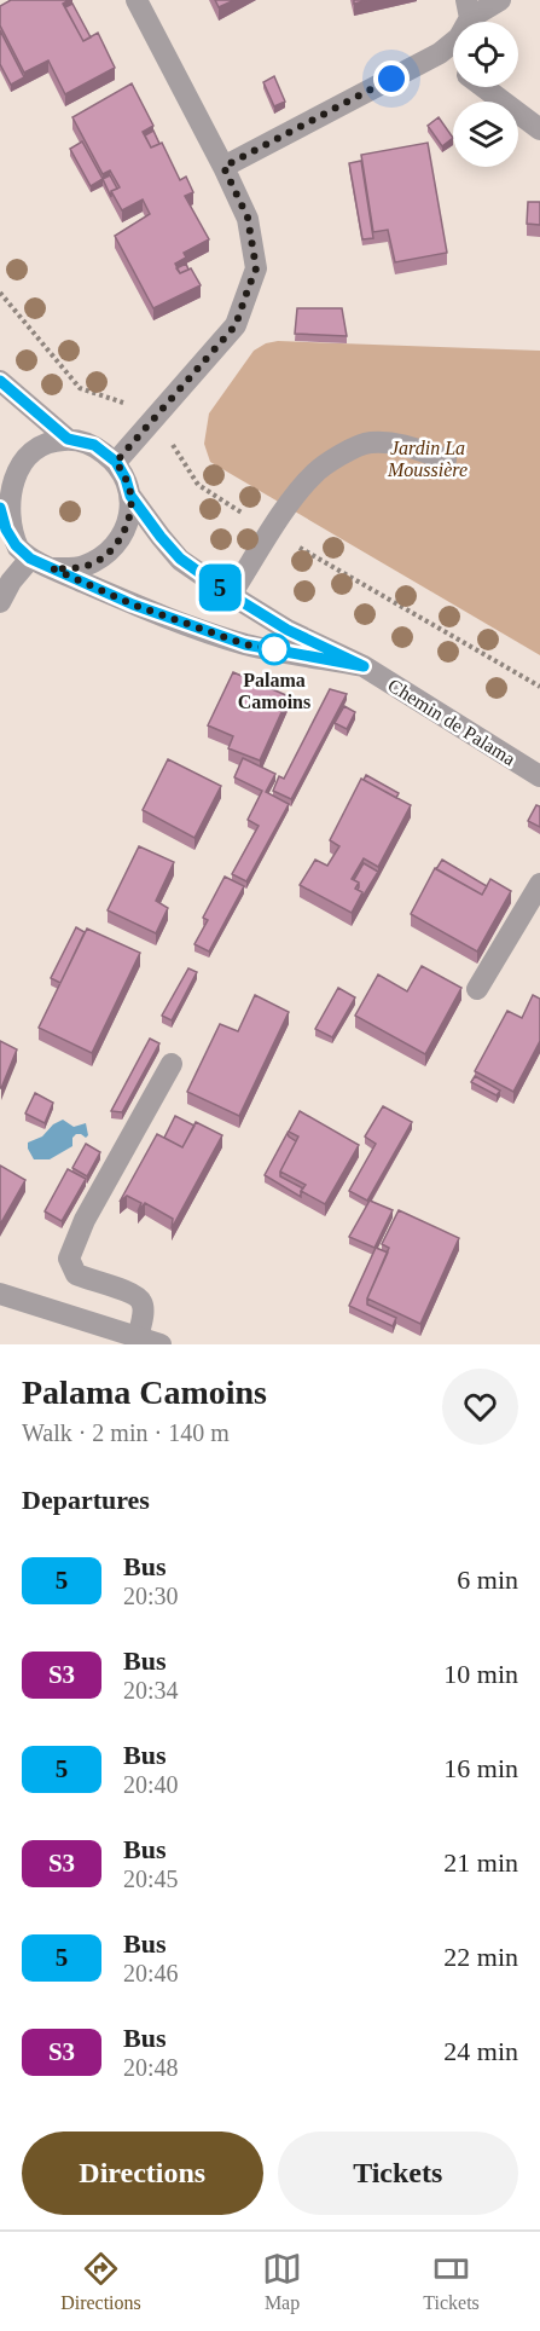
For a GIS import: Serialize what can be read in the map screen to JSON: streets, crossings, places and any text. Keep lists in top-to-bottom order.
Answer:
{
  "streets": {
    "street": ["Chemin de Palama"]
  },
  "parks": ["Jardin La Moussière"],
  "places": ["Palama Camoins"],
  "lines": ["bus line 5"],
  "page": {
    "on_map": "5",
    "heading": [
      ["Palama Camoins", "Walk · 2 min · 140 m"],
      "Departures"
    ],
    "list": [
      {
        "mark": "5",
        "name": "Bus",
        "note": "20:30",
        "value": "6 min"
      },
      {
        "mark": "S3",
        "name": "Bus",
        "note": "20:34",
        "value": "10 min"
      },
      {
        "mark": "5",
        "name": "Bus",
        "note": "20:40",
        "value": "16 min"
      },
      {
        "mark": "S3",
        "name": "Bus",
        "note": "20:45",
        "value": "21 min"
      },
      {
        "mark": "5",
        "name": "Bus",
        "note": "20:46",
        "value": "22 min"
      },
      {
        "mark": "S3",
        "name": "Bus",
        "note": "20:48",
        "value": "24 min"
      }
    ],
    "buttons": ["Directions", "Tickets"],
    "tabs": ["Directions", "Map", "Tickets"]
  }
}
